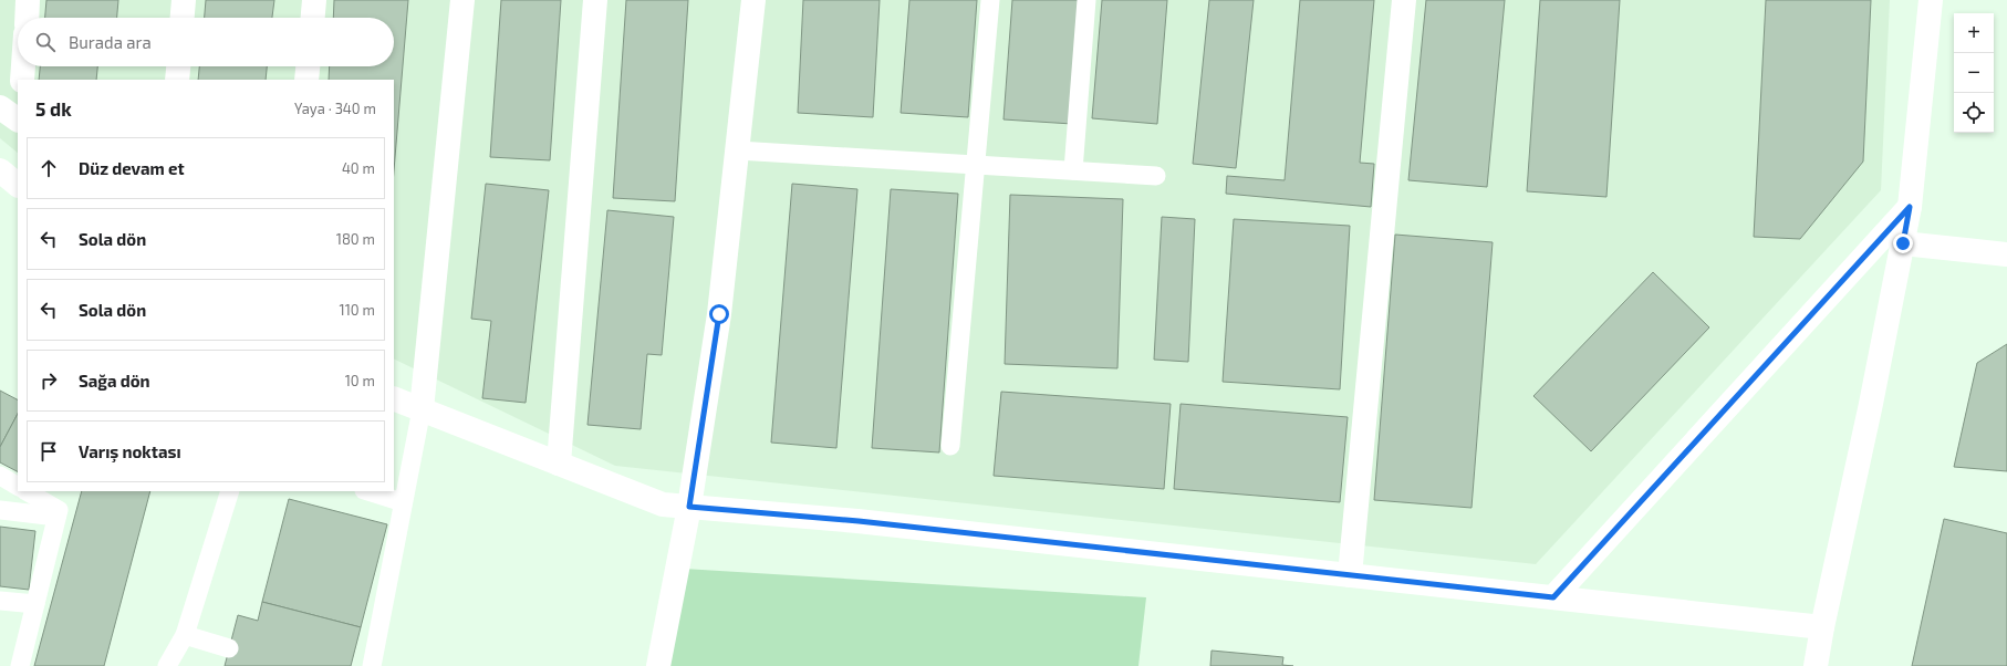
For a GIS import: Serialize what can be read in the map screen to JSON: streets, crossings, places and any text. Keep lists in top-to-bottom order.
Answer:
{
  "page": {
    "map_buttons": ["+", "−"],
    "search": "Burada ara",
    "heading": ["5 dk", "Yaya · 340 m"],
    "list": [
      ["Düz devam et", "40 m"],
      ["Sola dön", "180 m"],
      ["Sola dön", "110 m"],
      ["Sağa dön", "10 m"],
      "Varış noktası"
    ]
  }
}
